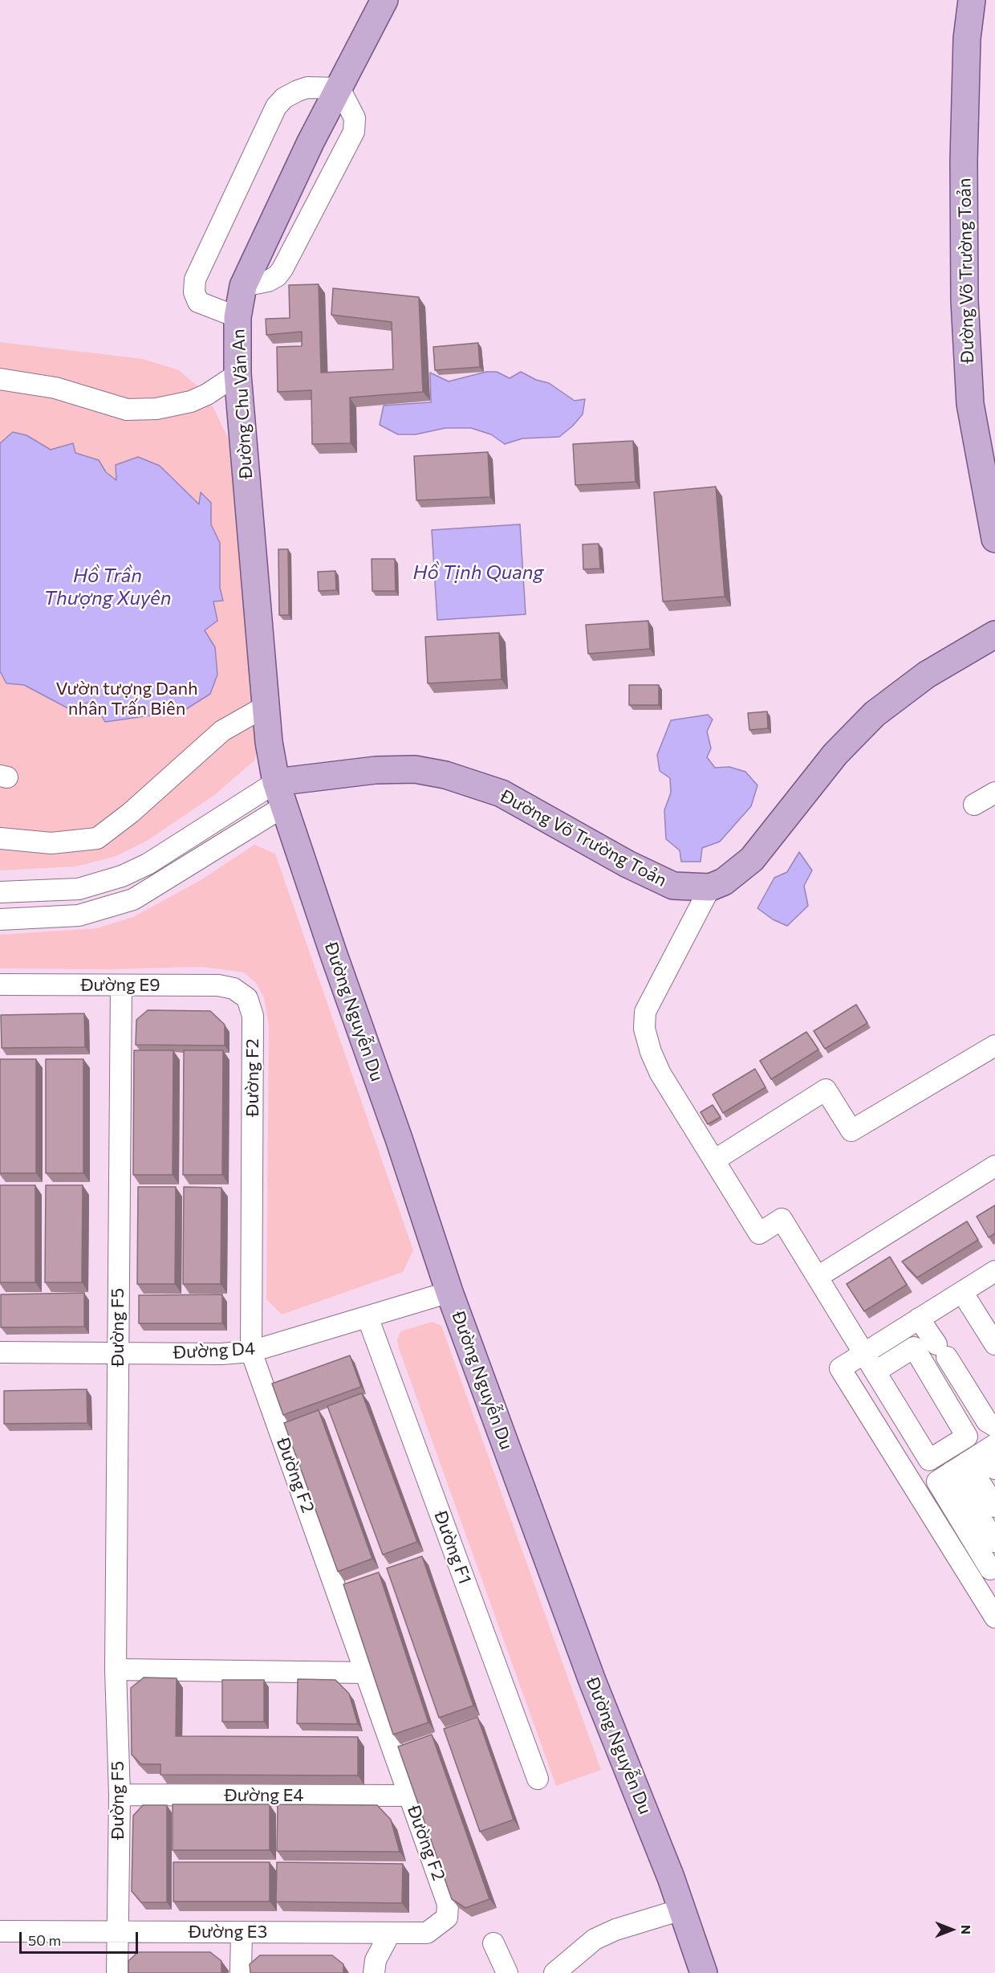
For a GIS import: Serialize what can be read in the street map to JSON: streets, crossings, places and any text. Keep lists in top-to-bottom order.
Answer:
{
  "streets": {
    "main road": ["Đường Võ Trường Toản", "Đường Chu Văn An", "Đường Nguyễn Du"],
    "street": [
      "Đường E9",
      "Đường F2",
      "Đường F5",
      "Đường D4",
      "Đường F1",
      "Đường E4",
      "Đường E3"
    ]
  },
  "crossings": [
    ["Đường Võ Trường Toản", "Đường Chu Văn An"],
    ["Đường Võ Trường Toản", "Đường Nguyễn Du"],
    ["Đường Chu Văn An", "Đường Nguyễn Du"],
    ["Đường E9", "Đường F2"],
    ["Đường E9", "Đường F5"],
    ["Đường Nguyễn Du", "Đường D4"],
    ["Đường F2", "Đường D4"],
    ["Đường F2", "Đường E4"],
    ["Đường F2", "Đường E3"],
    ["Đường F5", "Đường D4"],
    ["Đường F5", "Đường E4"],
    ["Đường F5", "Đường E3"],
    ["Đường D4", "Đường F1"]
  ],
  "water": ["Hồ Tịnh Quang", "Hồ Trần Thượng Xuyên"],
  "parks": ["Vườn tượng Danh nhân Trấn Biên"],
  "scale_bar": "50 m",
  "north": "right"
}
